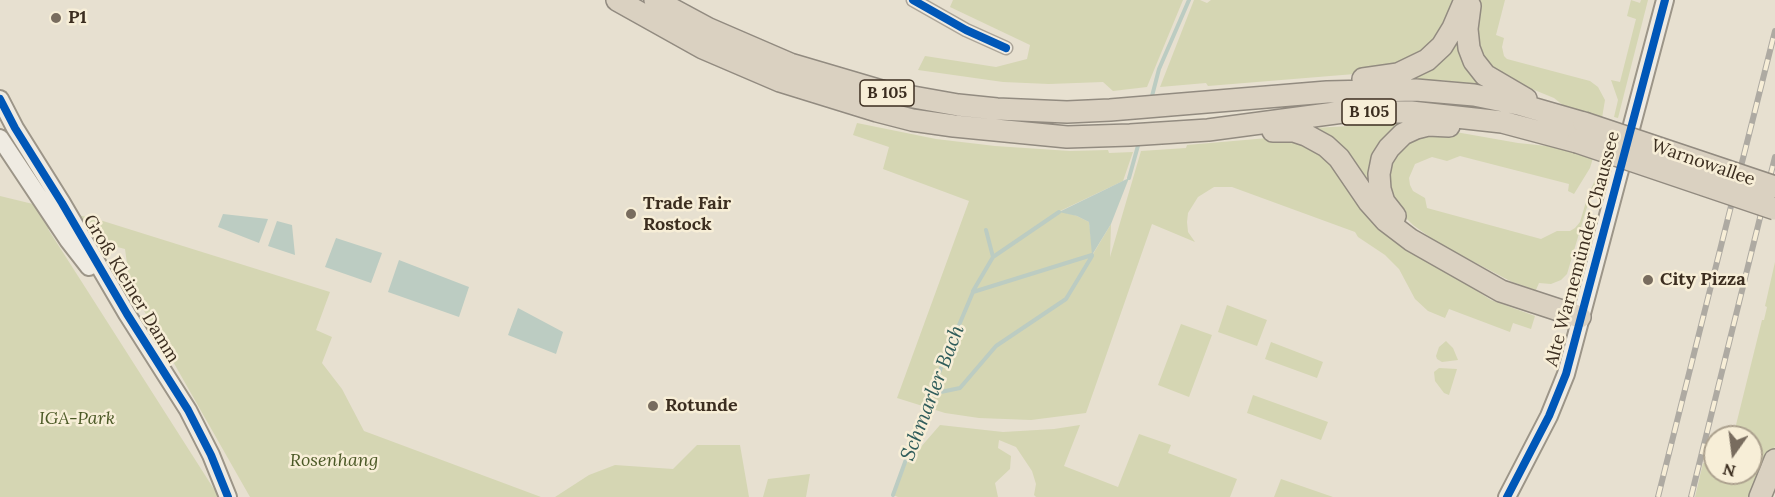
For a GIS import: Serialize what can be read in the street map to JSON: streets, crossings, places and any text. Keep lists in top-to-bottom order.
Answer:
{
  "streets": {
    "highway": ["B 105", "Warnowallee"],
    "street": ["Alte Warnemünder Chaussee", "Groß Kleiner Damm"]
  },
  "crossings": [
    ["B 105", "Warnowallee"]
  ],
  "water": ["Schmarler Bach"],
  "parks": ["IGA-Park", "Rosenhang"],
  "places": [
    "P1",
    "Trade Fair Rostock",
    "City Pizza",
    "Rotunde"
  ],
  "north": "bottom"
}
